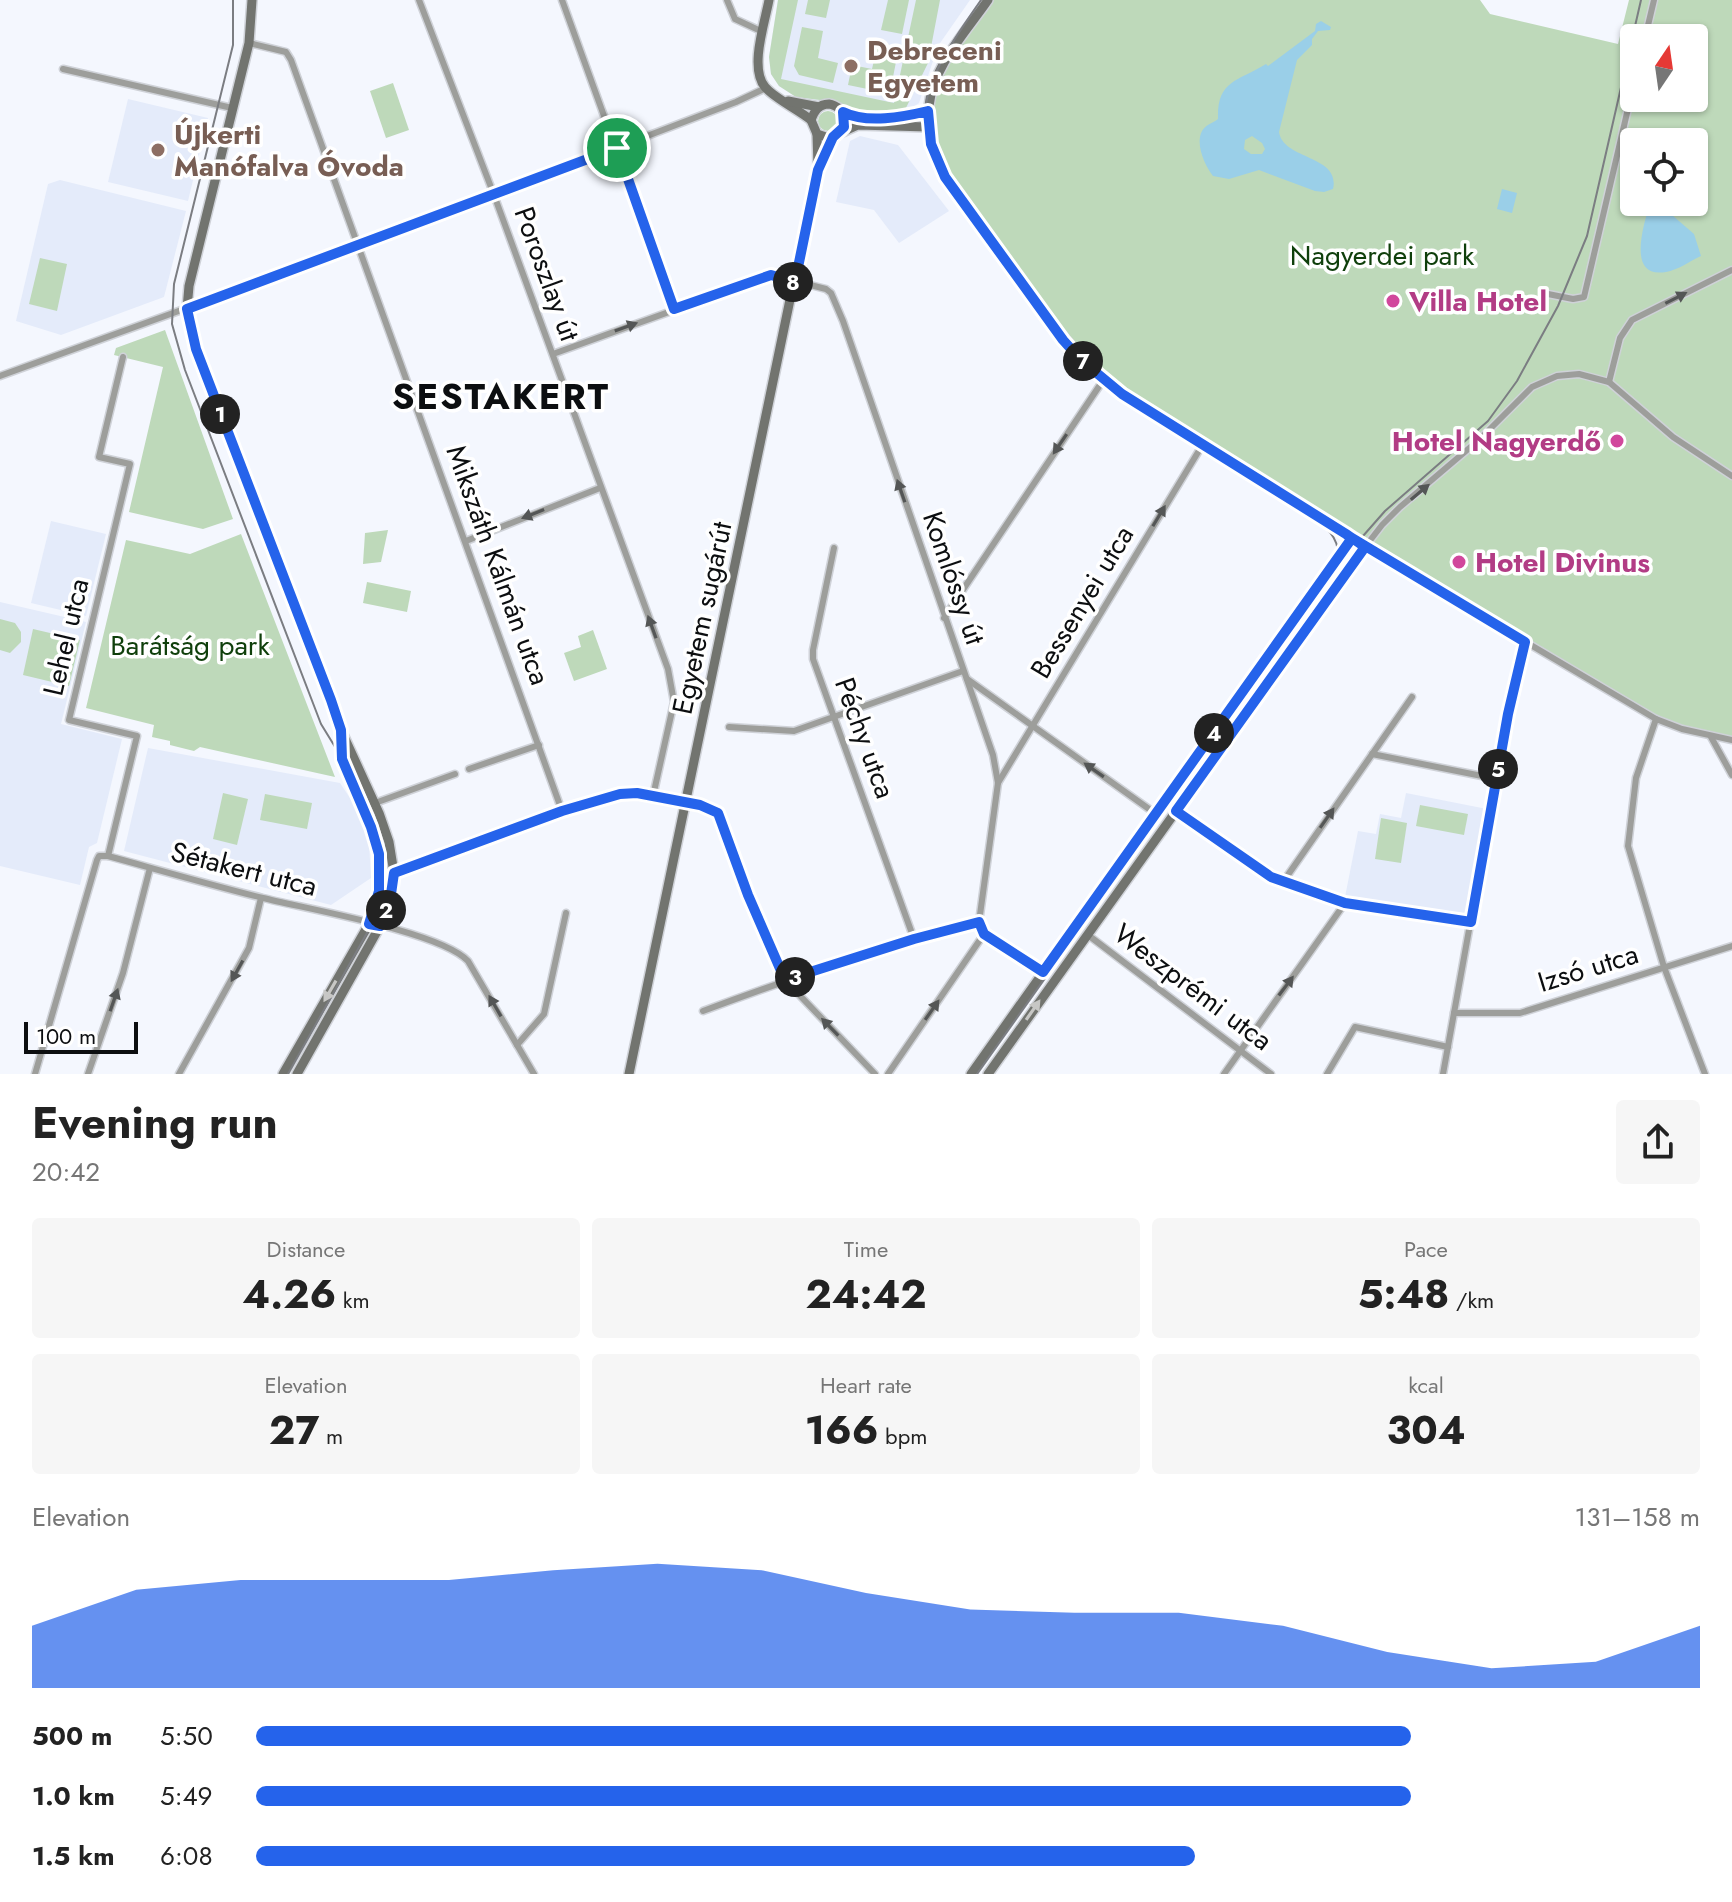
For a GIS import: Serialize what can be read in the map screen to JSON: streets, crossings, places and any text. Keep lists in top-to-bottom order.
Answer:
{
  "streets": {
    "street": [
      "Poroszlay út",
      "Mikszáth Kálmán utca",
      "Komlóssy út",
      "Bessenyei utca",
      "Egyetem sugárút",
      "Lehel utca",
      "Péchy utca",
      "Sétakert utca",
      "Izsó utca",
      "Weszprémi utca"
    ]
  },
  "crossings": [
    ["Poroszlay út", "Komlóssy út"],
    ["Komlóssy út", "Bessenyei utca"],
    ["Komlóssy út", "Egyetem sugárút"],
    ["Lehel utca", "Sétakert utca"]
  ],
  "one_way": ["Poroszlay út", "Bessenyei utca", "Sétakert utca"],
  "districts": ["SESTAKERT"],
  "parks": ["Nagyerdei park", "Barátság park"],
  "places": [
    "Debreceni Egyetem",
    "Újkerti Manófalva Óvoda",
    "Villa Hotel",
    "Hotel Nagyerdő",
    "Hotel Divinus"
  ],
  "scale_bar": "100 m",
  "north": "top",
  "page": {
    "pins": [
      "8",
      "7",
      "1",
      "4",
      "5",
      "2",
      "3"
    ],
    "scale": "100 m",
    "heading": ["Evening run", "20:42"],
    "stats": [
      ["Distance", "4.26 km"],
      ["Time", "24:42"],
      ["Pace", "5:48 /km"],
      ["Elevation", "27 m"],
      ["Heart rate", "166 bpm"],
      ["kcal", "304"]
    ],
    "chart": ["Elevation", "131–158 m"],
    "list": [
      {
        "name": "500 m",
        "note": "5:50"
      },
      {
        "name": "1.0 km",
        "note": "5:49"
      },
      {
        "name": "1.5 km",
        "note": "6:08"
      }
    ]
  }
}
